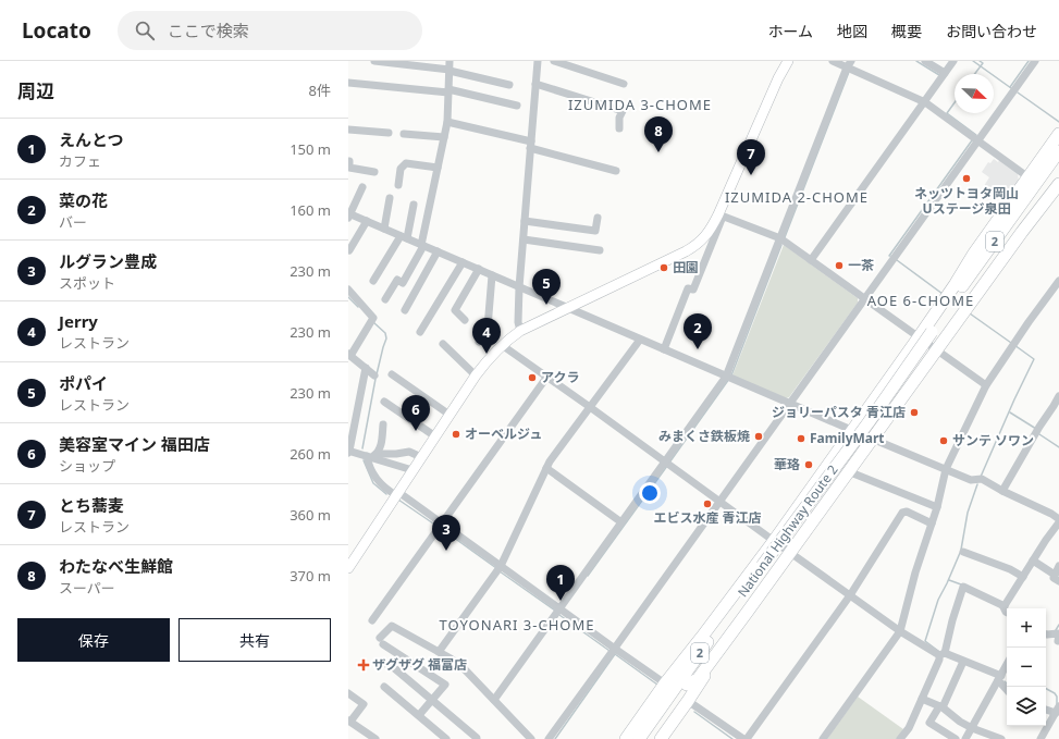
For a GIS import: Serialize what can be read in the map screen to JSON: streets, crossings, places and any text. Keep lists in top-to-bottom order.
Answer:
{
  "streets": {
    "highway": ["2", "National Highway Route 2"]
  },
  "districts": [
    "IZUMIDA 3-CHOME",
    "IZUMIDA 2-CHOME",
    "AOE 6-CHOME",
    "TOYONARI 3-CHOME"
  ],
  "places": {
    "other": [
      "ネッツトヨタ岡山 Uステージ泉田",
      "一茶",
      "田園",
      "アクラ",
      "ジョリーパスタ 青江店",
      "オーベルジュ",
      "みまくさ鉄板焼",
      "FamilyMart",
      "サンテ ソワン",
      "華珞",
      "エビス水産 青江店"
    ],
    "health": ["ザグザグ 福富店"]
  },
  "north": "bottom right",
  "page": {
    "header": "Locato",
    "search": "ここで検索",
    "nav": [
      "ホーム",
      "地図",
      "概要",
      "お問い合わせ"
    ],
    "heading": ["周辺", "8件"],
    "pins": [
      "8",
      "7",
      "5",
      "2",
      "4",
      "6",
      "3",
      "1"
    ],
    "list": [
      {
        "mark": "1",
        "name": "えんとつ",
        "note": "カフェ",
        "value": "150 m"
      },
      {
        "mark": "2",
        "name": "菜の花",
        "note": "バー",
        "value": "160 m"
      },
      {
        "mark": "3",
        "name": "ルグラン豊成",
        "note": "スポット",
        "value": "230 m"
      },
      {
        "mark": "4",
        "name": "Jerry",
        "note": "レストラン",
        "value": "230 m"
      },
      {
        "mark": "5",
        "name": "ポパイ",
        "note": "レストラン",
        "value": "230 m"
      },
      {
        "mark": "6",
        "name": "美容室マイン 福田店",
        "note": "ショップ",
        "value": "260 m"
      },
      {
        "mark": "7",
        "name": "とち蕎麦",
        "note": "レストラン",
        "value": "360 m"
      },
      {
        "mark": "8",
        "name": "わたなべ生鮮館",
        "note": "スーパー",
        "value": "370 m"
      }
    ],
    "buttons": ["保存", "共有"],
    "map_buttons": ["+", "−"]
  }
}
